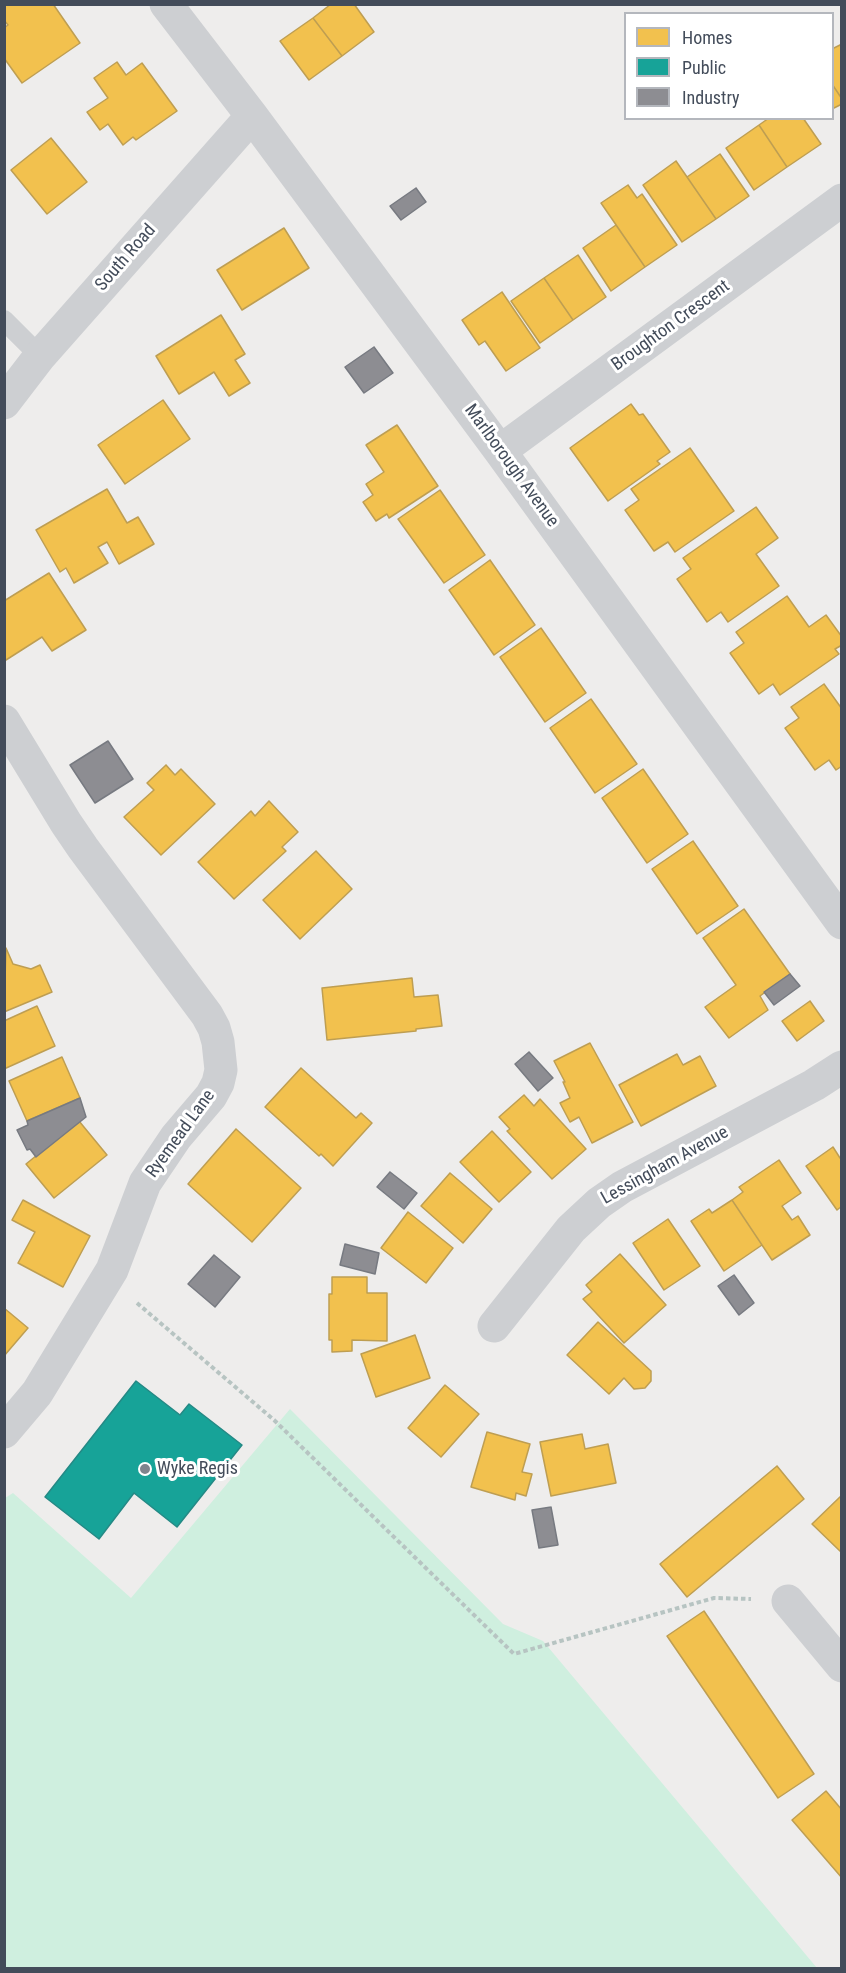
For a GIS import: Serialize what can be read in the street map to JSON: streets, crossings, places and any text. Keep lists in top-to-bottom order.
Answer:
{
  "streets": {
    "street": [
      "South Road",
      "Broughton Crescent",
      "Marlborough Avenue",
      "Ryemead Lane",
      "Lessingham Avenue"
    ]
  },
  "crossings": [
    ["South Road", "Marlborough Avenue"],
    ["Broughton Crescent", "Marlborough Avenue"]
  ],
  "places": ["Wyke Regis"],
  "legend": ["Homes", "Public", "Industry"]
}
